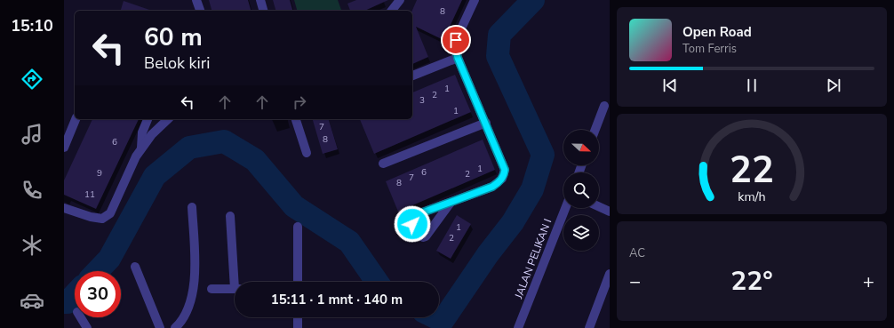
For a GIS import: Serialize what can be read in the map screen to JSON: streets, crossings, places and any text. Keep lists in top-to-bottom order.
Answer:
{
  "streets": {
    "street": ["JALAN PELIKAN I"]
  },
  "house_numbers": [
    "8",
    "1",
    "2",
    "3",
    "1",
    "7",
    "8",
    "6",
    "1",
    "6",
    "9",
    "2",
    "7",
    "8",
    "11",
    "1",
    "2"
  ],
  "north": "right",
  "page": {
    "tabs": "15:10",
    "turn": ["60 m", "Belok kiri"],
    "song": ["Open Road", "Tom Ferris"],
    "tile": "AC",
    "heat": ["−", "22°", "+"],
    "limit": "30",
    "trip": "15:11 · 1 mnt · 140 m",
    "gauge": ["22", "km/h"]
  }
}
